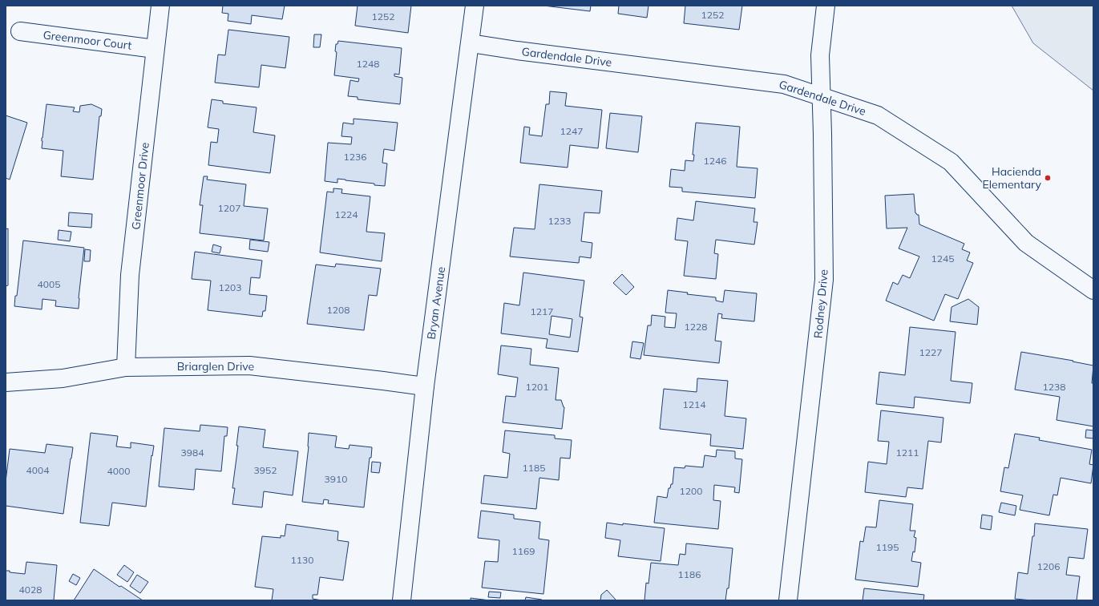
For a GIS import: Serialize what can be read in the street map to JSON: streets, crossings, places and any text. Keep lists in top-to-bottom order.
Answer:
{
  "streets": {
    "street": [
      "Greenmoor Court",
      "Gardendale Drive",
      "Greenmoor Drive",
      "Bryan Avenue",
      "Rodney Drive",
      "Briarglen Drive"
    ]
  },
  "crossings": [
    ["Greenmoor Court", "Greenmoor Drive"],
    ["Gardendale Drive", "Bryan Avenue"],
    ["Gardendale Drive", "Rodney Drive"],
    ["Greenmoor Drive", "Briarglen Drive"],
    ["Bryan Avenue", "Briarglen Drive"]
  ],
  "places": ["Hacienda Elementary"],
  "house_numbers": [
    "1252",
    "1252",
    "1248",
    "1247",
    "1236",
    "1246",
    "1207",
    "1224",
    "1233",
    "1245",
    "4005",
    "1203",
    "1208",
    "1217",
    "1228",
    "1227",
    "1201",
    "1238",
    "1214",
    "3984",
    "1211",
    "1185",
    "4004",
    "3952",
    "4000",
    "3910",
    "1200",
    "1195",
    "1169",
    "1130",
    "1206",
    "1186",
    "4028"
  ]
}
